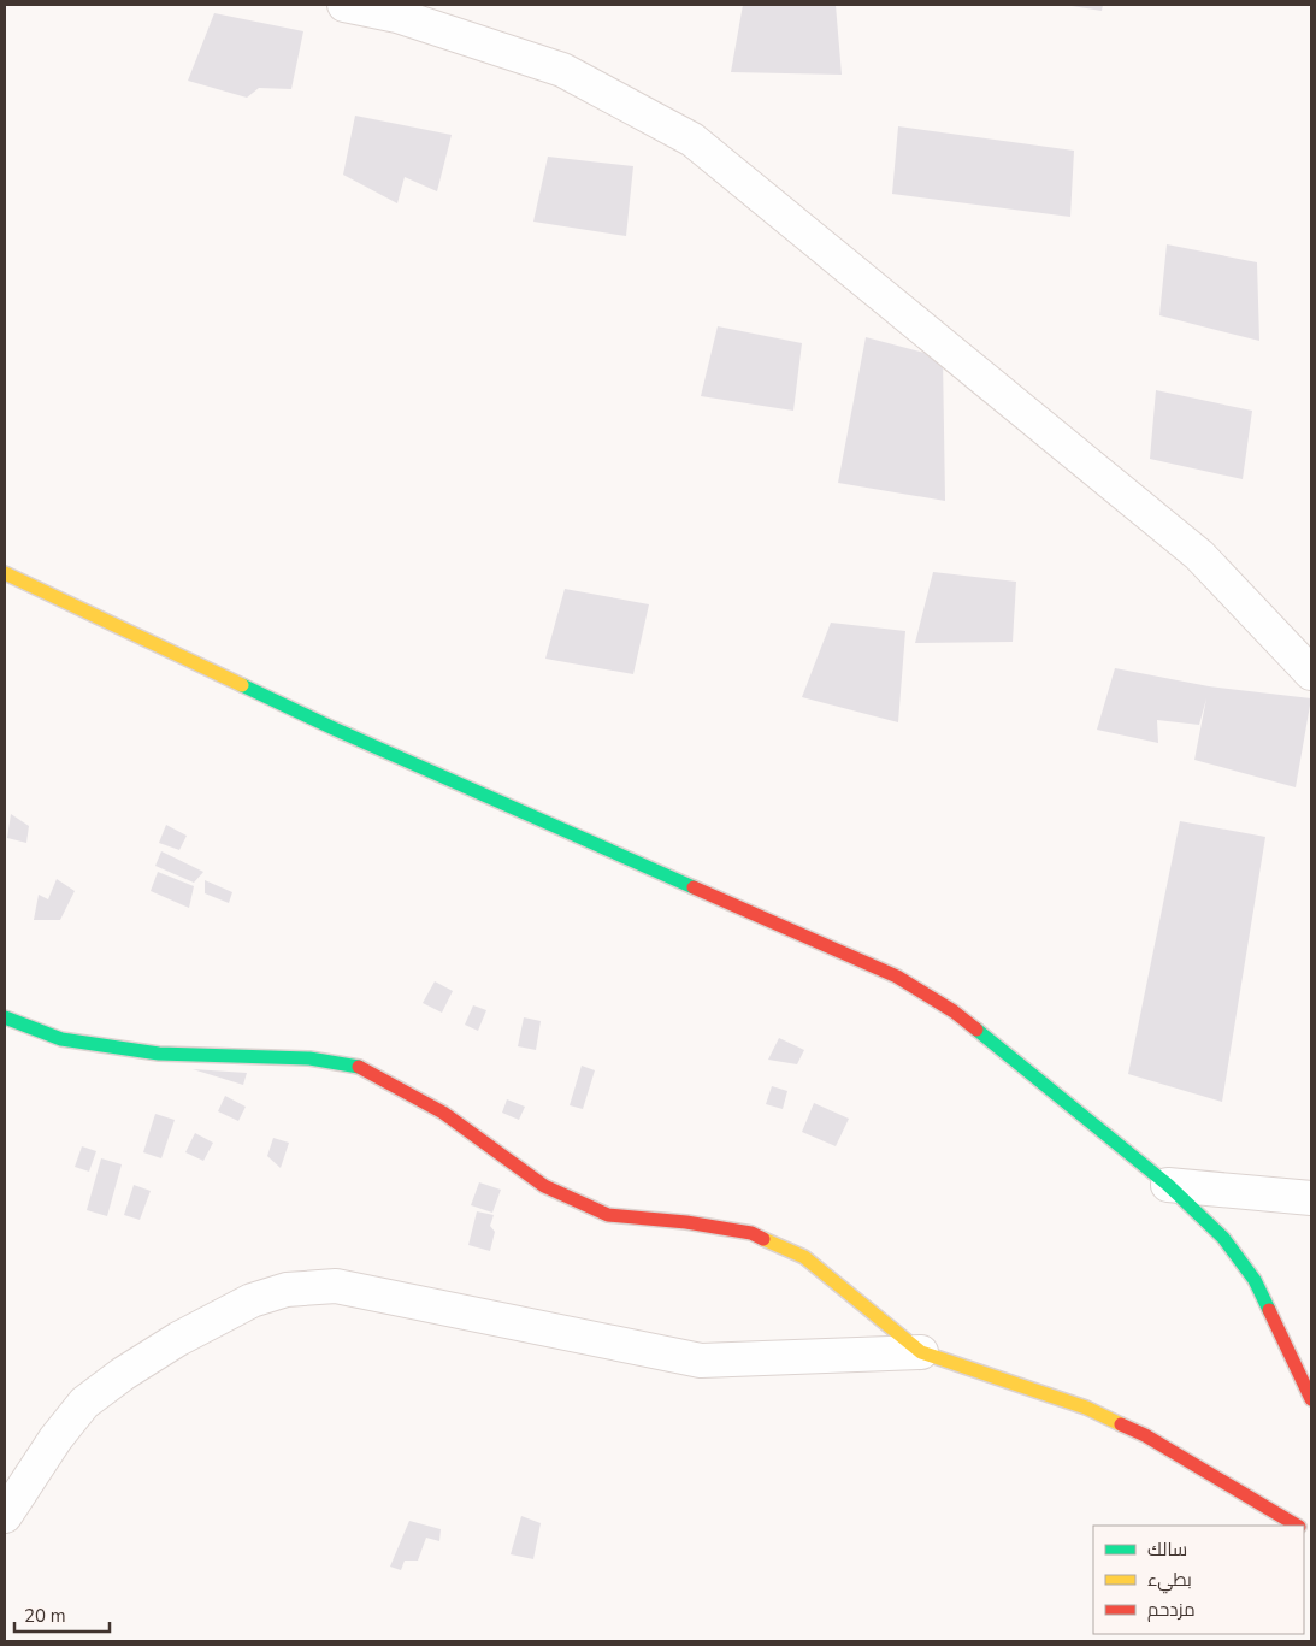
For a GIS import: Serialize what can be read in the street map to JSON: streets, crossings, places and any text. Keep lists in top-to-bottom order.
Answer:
{
  "legend": ["سالك", "بطيء", "مزدحم"],
  "scale_bar": "20 m"
}
